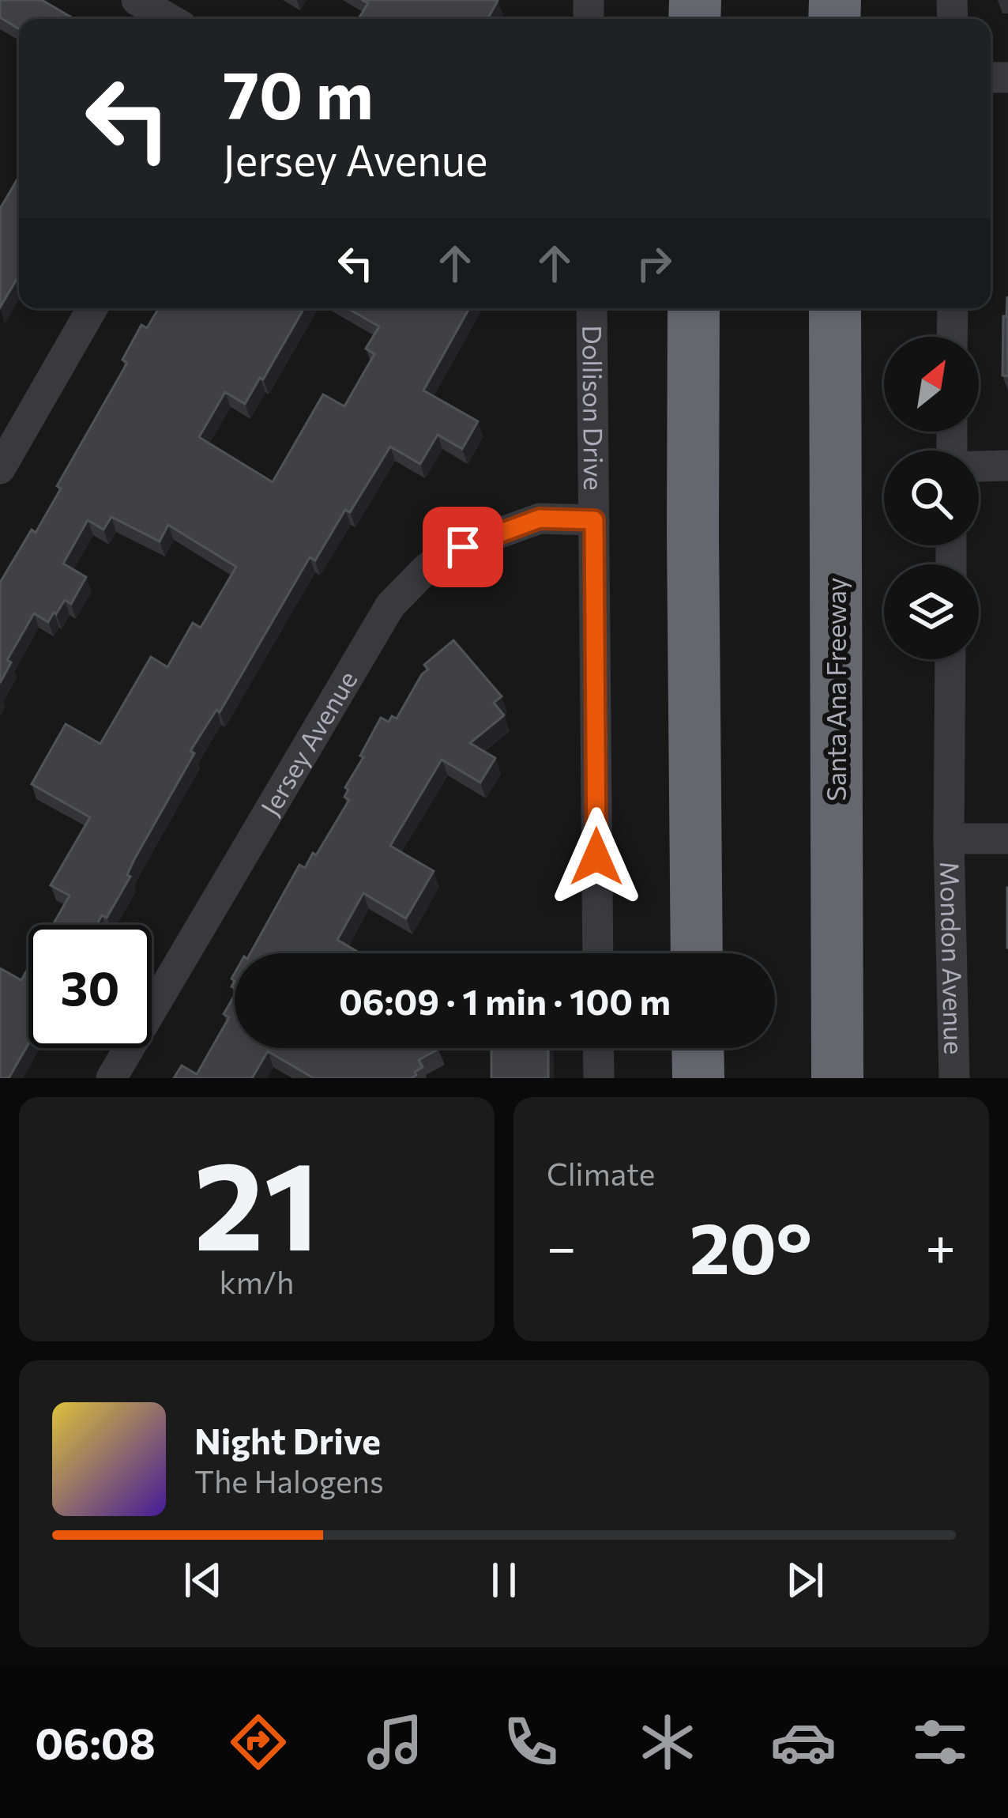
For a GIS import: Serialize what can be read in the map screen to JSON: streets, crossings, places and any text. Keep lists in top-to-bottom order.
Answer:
{
  "streets": {
    "highway": ["Santa Ana Freeway"],
    "street": ["Dollison Drive", "Jersey Avenue", "Mondon Avenue"]
  },
  "crossings": [
    ["Dollison Drive", "Jersey Avenue"]
  ],
  "north": "top right",
  "page": {
    "turn": ["70 m", "Jersey Avenue"],
    "limit": "30",
    "trip": "06:09 · 1 min · 100 m",
    "tile": [
      ["21", "km/h"],
      "Climate"
    ],
    "heat": ["−", "20°", "+"],
    "song": ["Night Drive", "The Halogens"],
    "tabs": "06:08"
  }
}
